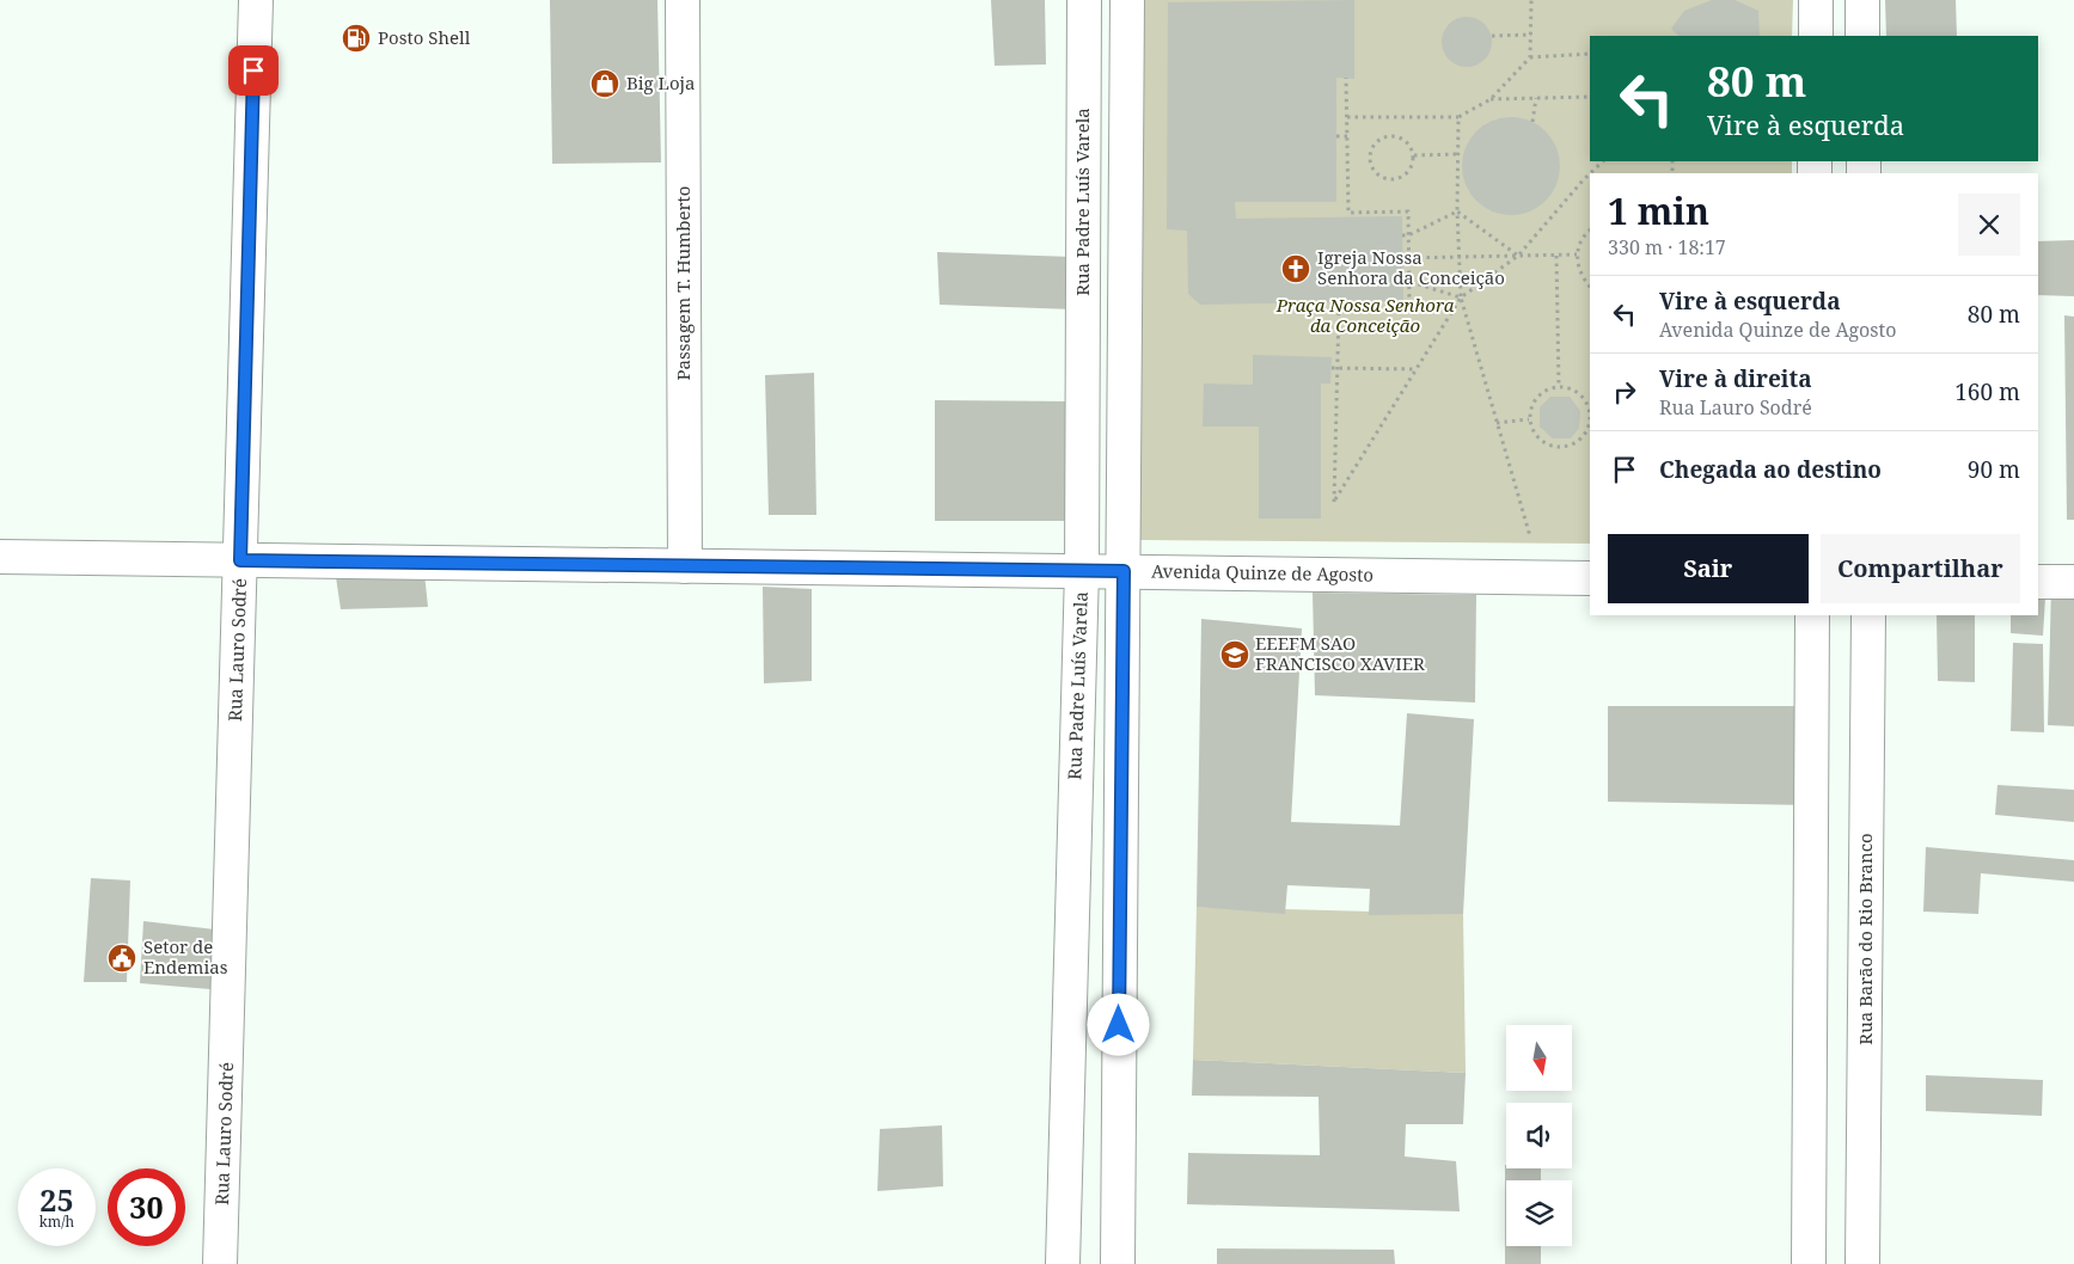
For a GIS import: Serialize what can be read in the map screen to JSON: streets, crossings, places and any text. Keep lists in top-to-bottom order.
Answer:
{
  "streets": {
    "street": [
      "Rua Padre Luís Varela",
      "Passagem T. Humberto",
      "Avenida Quinze de Agosto",
      "Rua Lauro Sodré",
      "Rua Barão do Rio Branco"
    ]
  },
  "crossings": [
    ["Rua Padre Luís Varela", "Avenida Quinze de Agosto"],
    ["Passagem T. Humberto", "Avenida Quinze de Agosto"],
    ["Avenida Quinze de Agosto", "Rua Lauro Sodré"]
  ],
  "parks": ["Praça Nossa Senhora da Conceição"],
  "places": {
    "fuel station": ["Posto Shell"],
    "shop": ["Big Loja"],
    "church": ["Igreja Nossa Senhora da Conceição"],
    "school or university": ["EEEFM SAO FRANCISCO XAVIER"],
    "public building": ["Setor de Endemias"]
  },
  "north": "bottom",
  "page": {
    "turn": ["80 m", "Vire à esquerda"],
    "heading": ["1 min", "330 m · 18:17"],
    "list": [
      {
        "name": "Vire à esquerda",
        "note": "Avenida Quinze de Agosto",
        "value": "80 m"
      },
      {
        "name": "Vire à direita",
        "note": "Rua Lauro Sodré",
        "value": "160 m"
      },
      {
        "name": "Chegada ao destino",
        "value": "90 m"
      }
    ],
    "buttons": ["Sair", "Compartilhar"],
    "speed": "25 km/h",
    "limit": "30"
  }
}
